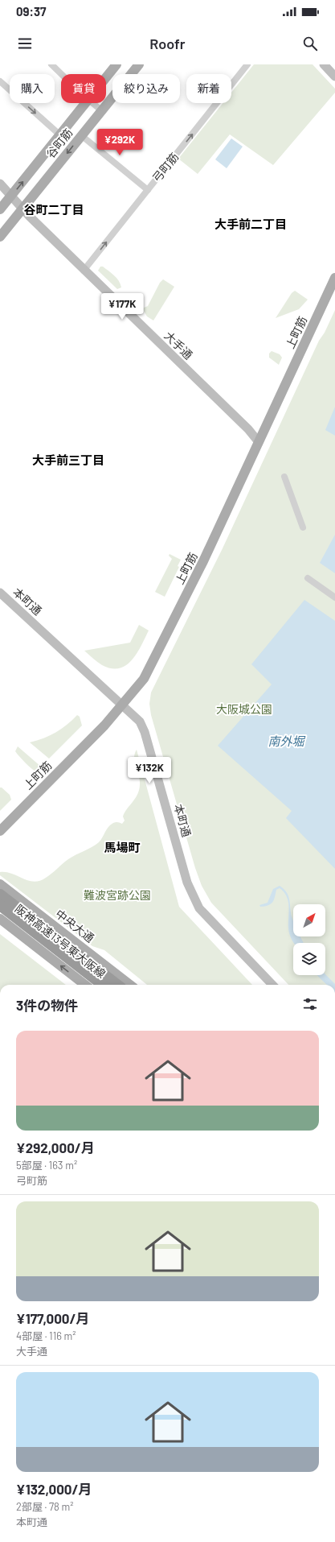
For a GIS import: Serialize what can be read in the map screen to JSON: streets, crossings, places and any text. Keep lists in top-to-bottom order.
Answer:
{
  "streets": {
    "highway": ["阪神高速13号東大阪線"],
    "main road": ["谷町筋", "上町筋", "中央大通"],
    "street": ["弓町筋", "大手通", "本町通"]
  },
  "crossings": [
    ["谷町筋", "大手通"],
    ["弓町筋", "大手通"],
    ["上町筋", "大手通"],
    ["上町筋", "本町通"]
  ],
  "one_way": ["弓町筋"],
  "districts": [
    "谷町二丁目",
    "大手前二丁目",
    "大手前三丁目",
    "馬場町"
  ],
  "water": ["南外堀"],
  "parks": ["大阪城公園", "難波宮跡公園"],
  "north": "top right",
  "page": {
    "status": "09:37",
    "header": "Roofr",
    "chip": [
      "購入",
      "賃貸",
      "絞り込み",
      "新着"
    ],
    "price": ["¥292K", "¥177K", "¥132K"],
    "heading": "3件の物件",
    "list": [
      {
        "name": "¥292,000/月",
        "note": "5部屋 · 163 m² · 弓町筋"
      },
      {
        "name": "¥177,000/月",
        "note": "4部屋 · 116 m² · 大手通"
      },
      {
        "name": "¥132,000/月",
        "note": "2部屋 · 78 m² · 本町通"
      }
    ]
  }
}
